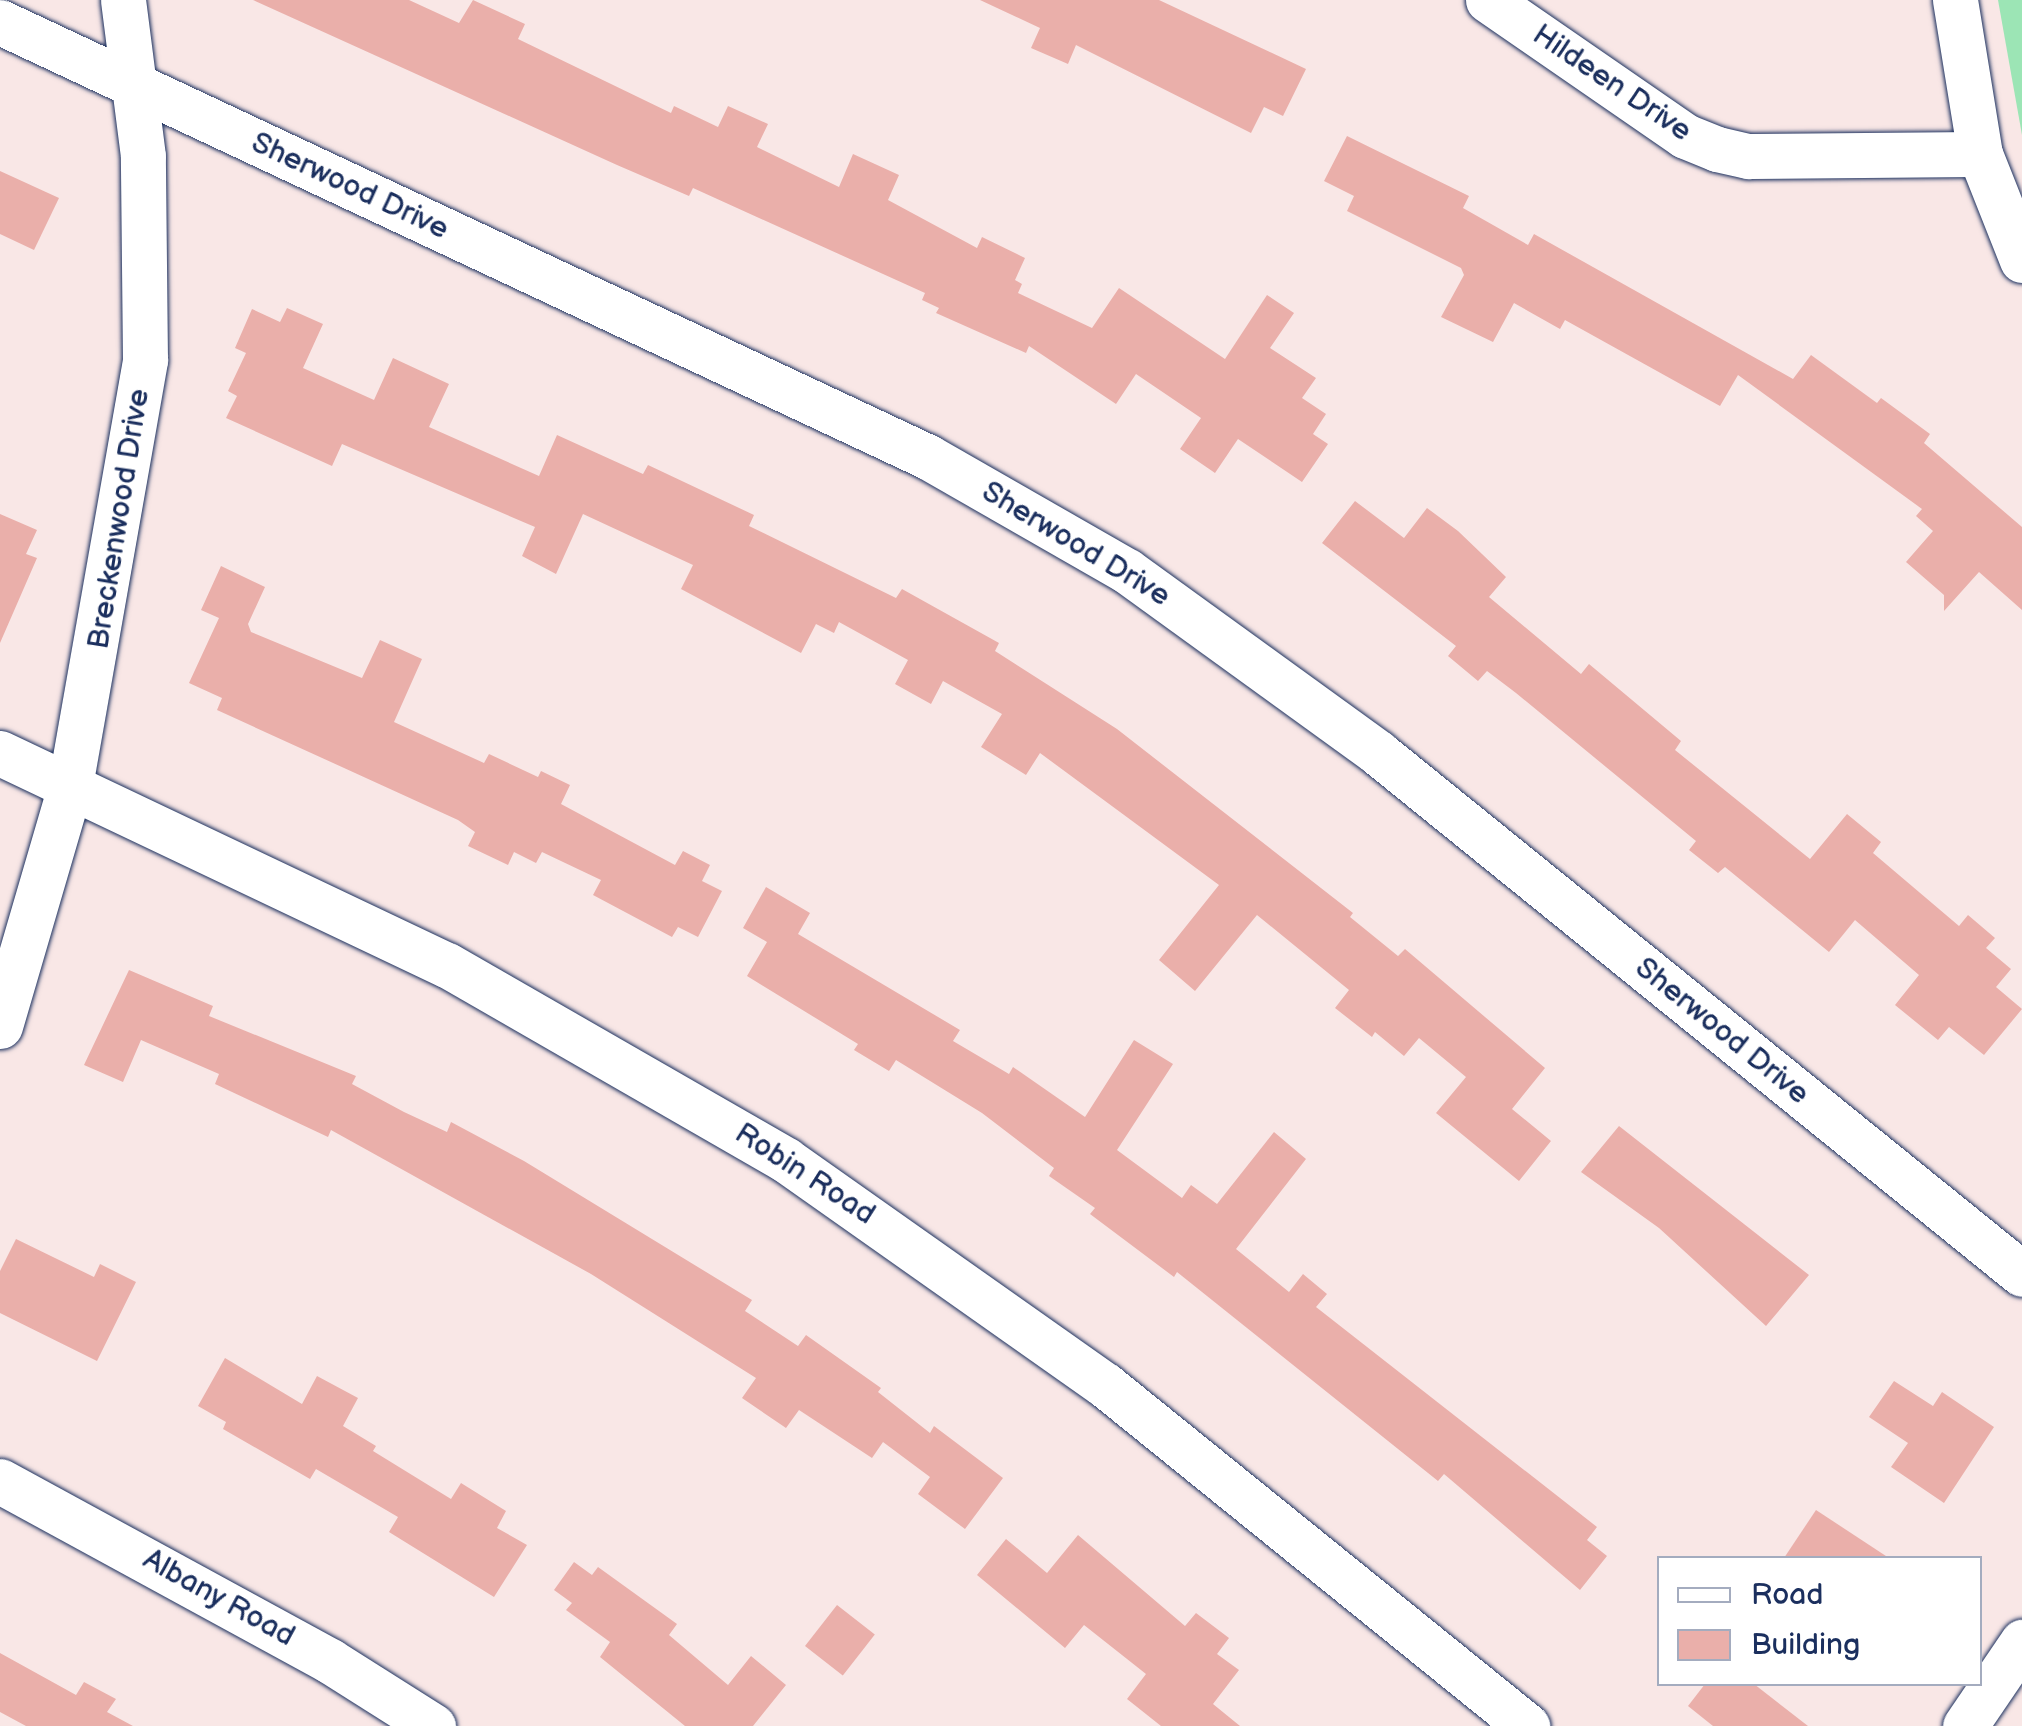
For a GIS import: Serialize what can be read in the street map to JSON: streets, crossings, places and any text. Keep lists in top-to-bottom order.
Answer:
{
  "streets": {
    "street": [
      "Hildeen Drive",
      "Sherwood Drive",
      "Breckenwood Drive",
      "Robin Road",
      "Albany Road"
    ]
  },
  "crossings": [
    ["Sherwood Drive", "Breckenwood Drive"],
    ["Breckenwood Drive", "Robin Road"]
  ],
  "legend": ["Road", "Building"]
}
